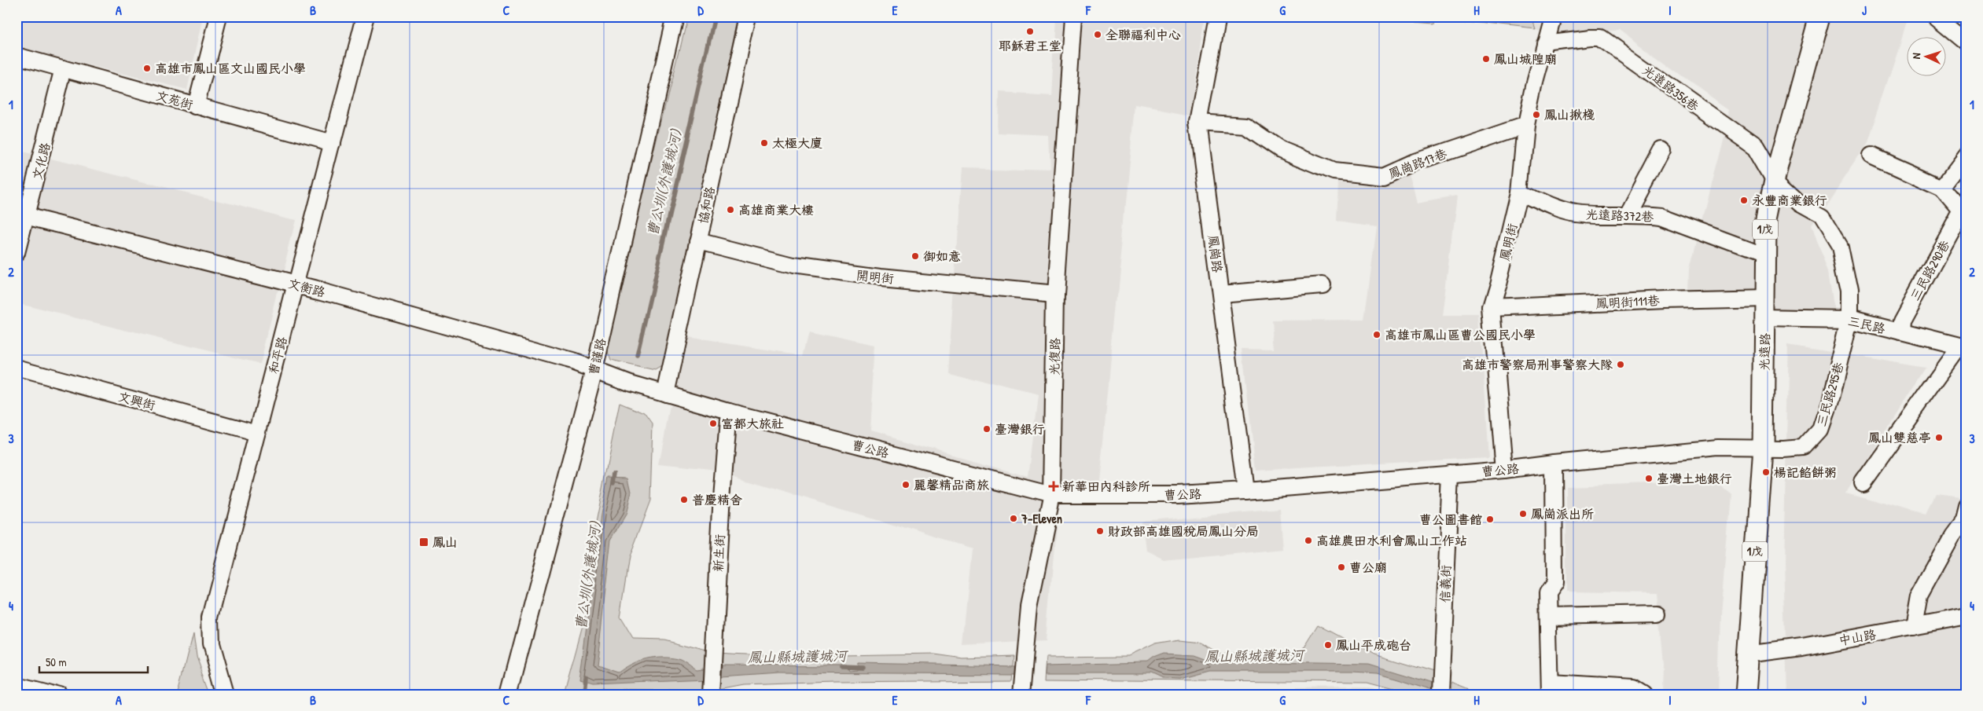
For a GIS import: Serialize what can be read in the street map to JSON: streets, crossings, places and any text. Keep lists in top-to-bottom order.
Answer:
{
  "streets": {
    "main road": ["1戊", "光遠路"],
    "street": [
      "光遠路356巷",
      "文苑街",
      "文化路",
      "鳳崗路17巷",
      "協和路",
      "光遠路372巷",
      "鳳明街",
      "鳳崗路",
      "三民路290巷",
      "開明街",
      "文衡路",
      "鳳明街111巷",
      "三民路",
      "和平路",
      "曹謹路",
      "光復路",
      "三民路295巷",
      "文興街",
      "曹公路",
      "新生街",
      "信義街",
      "中山路"
    ]
  },
  "crossings": [
    ["光遠路356巷", "鳳明街"],
    ["光遠路356巷", "三民路"],
    ["光遠路356巷", "光遠路"],
    ["光遠路356巷", "三民路295巷"],
    ["文苑街", "文化路"],
    ["文苑街", "和平路"],
    ["文化路", "文衡路"],
    ["鳳崗路17巷", "鳳明街"],
    ["鳳崗路17巷", "鳳崗路"],
    ["協和路", "開明街"],
    ["協和路", "曹公路"],
    ["光遠路372巷", "鳳明街"],
    ["光遠路372巷", "光遠路"],
    ["鳳明街", "鳳明街111巷"],
    ["鳳明街", "曹公路"],
    ["鳳崗路", "曹公路"],
    ["三民路290巷", "三民路"],
    ["開明街", "光復路"],
    ["文衡路", "和平路"],
    ["文衡路", "曹謹路"],
    ["文衡路", "曹公路"],
    ["鳳明街111巷", "光遠路"],
    ["三民路", "光遠路"],
    ["三民路", "三民路295巷"],
    ["光遠路", "三民路295巷"],
    ["光遠路", "曹公路"],
    ["光遠路", "中山路"],
    ["和平路", "文興街"],
    ["曹謹路", "曹公路"],
    ["光復路", "曹公路"],
    ["三民路295巷", "曹公路"],
    ["曹公路", "新生街"],
    ["曹公路", "信義街"]
  ],
  "water": ["曹公圳(外護城河)", "鳳山縣城護城河"],
  "places": {
    "other": [
      "耶穌君王堂",
      "全聯福利中心",
      "鳳山城隍廟",
      "高雄市鳳山區文山國民小學",
      "鳳山揪棧",
      "太極大廈",
      "永豐商業銀行",
      "高雄商業大樓",
      "御如意",
      "高雄市鳳山區曹公國民小學",
      "高雄市警察局刑事警察大隊",
      "富都大旅社",
      "臺灣銀行",
      "鳳山雙慈亭",
      "楊記餡餅粥",
      "臺灣土地銀行",
      "麗馨精品商旅",
      "普慶精舍",
      "鳳崗派出所",
      "7-Eleven",
      "曹公圖書館",
      "財政部高雄國稅局鳳山分局",
      "高雄農田水利會鳳山工作站",
      "曹公廟",
      "鳳山平成砲台"
    ],
    "health": ["新華田內科診所"],
    "transit": ["鳳山"]
  },
  "scale_bar": "50 m",
  "north": "left",
  "grid": {
    "columns": [
      "A",
      "B",
      "C",
      "D",
      "E",
      "F",
      "G",
      "H",
      "I",
      "J"
    ],
    "rows": [
      "1",
      "2",
      "3",
      "4"
    ]
  }
}
